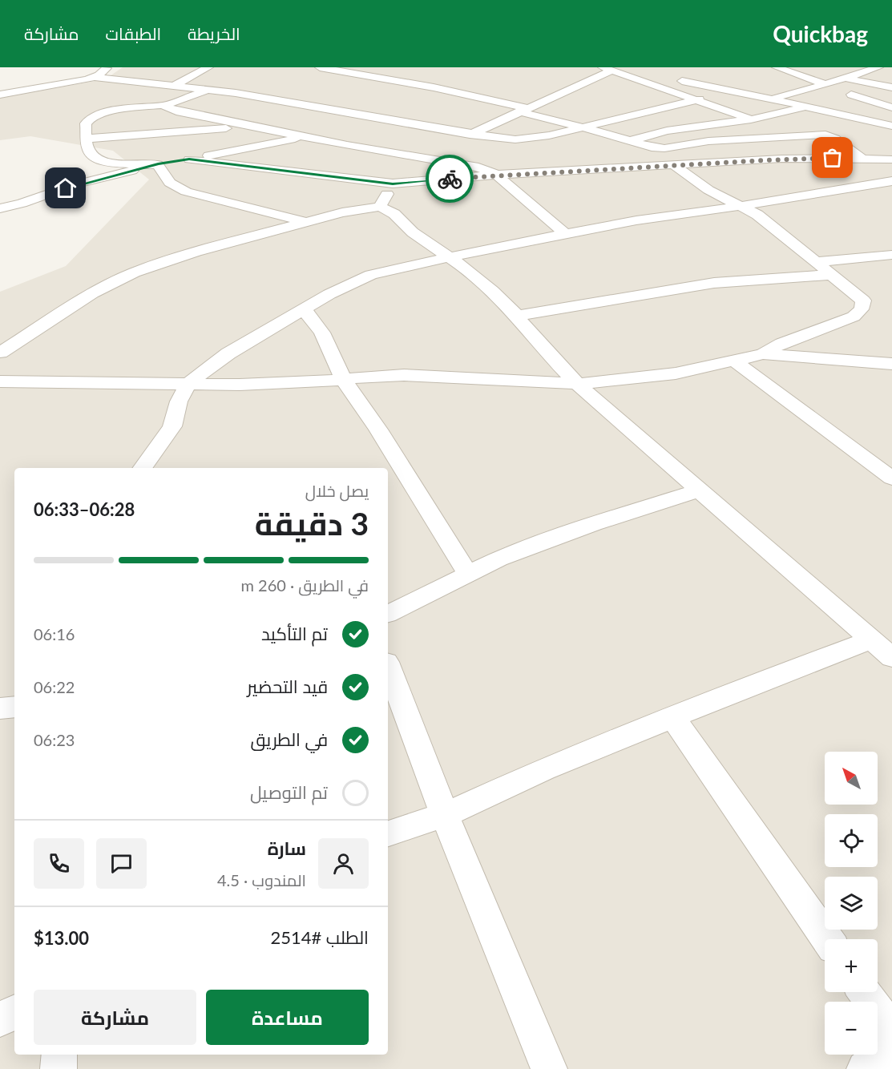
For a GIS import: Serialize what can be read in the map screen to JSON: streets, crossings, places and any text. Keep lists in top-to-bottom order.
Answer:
{
  "north": "top left",
  "page": {
    "header": "Quickbag",
    "nav": ["الخريطة", "الطبقات", "مشاركة"],
    "heading": ["3 دقيقة", "يصل خلال", "06:28–06:33"],
    "panel": [
      "سارة",
      "المندوب · 4.5",
      "الطلب #2514",
      "$13.00"
    ],
    "bar": "في الطريق · 260 m",
    "list": [
      ["تم التأكيد", "06:16"],
      ["قيد التحضير", "06:22"],
      ["في الطريق", "06:23"],
      "تم التوصيل"
    ],
    "map_buttons": ["+", "−"],
    "buttons": ["مساعدة", "مشاركة"]
  }
}
